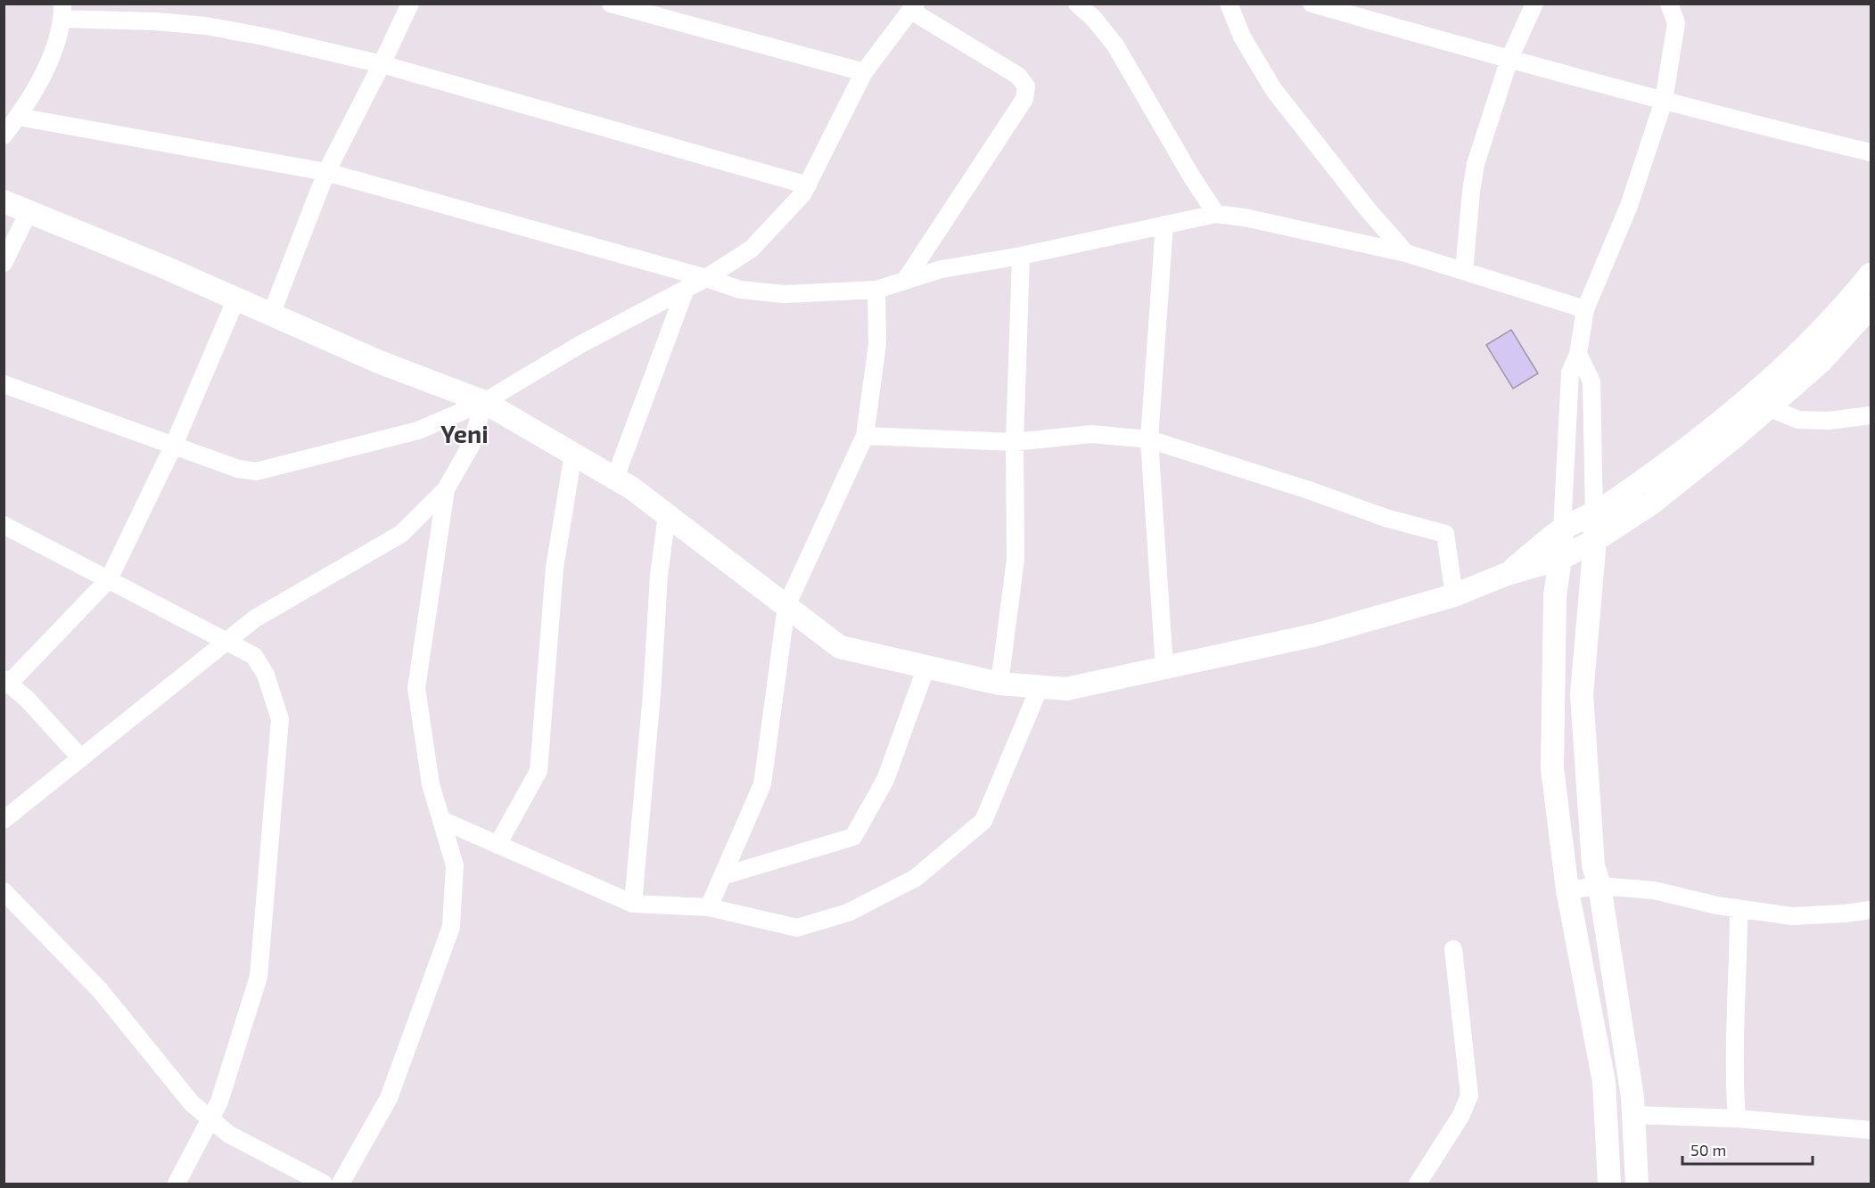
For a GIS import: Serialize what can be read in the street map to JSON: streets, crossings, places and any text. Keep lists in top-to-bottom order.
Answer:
{
  "districts": ["Yeni"],
  "scale_bar": "50 m"
}
